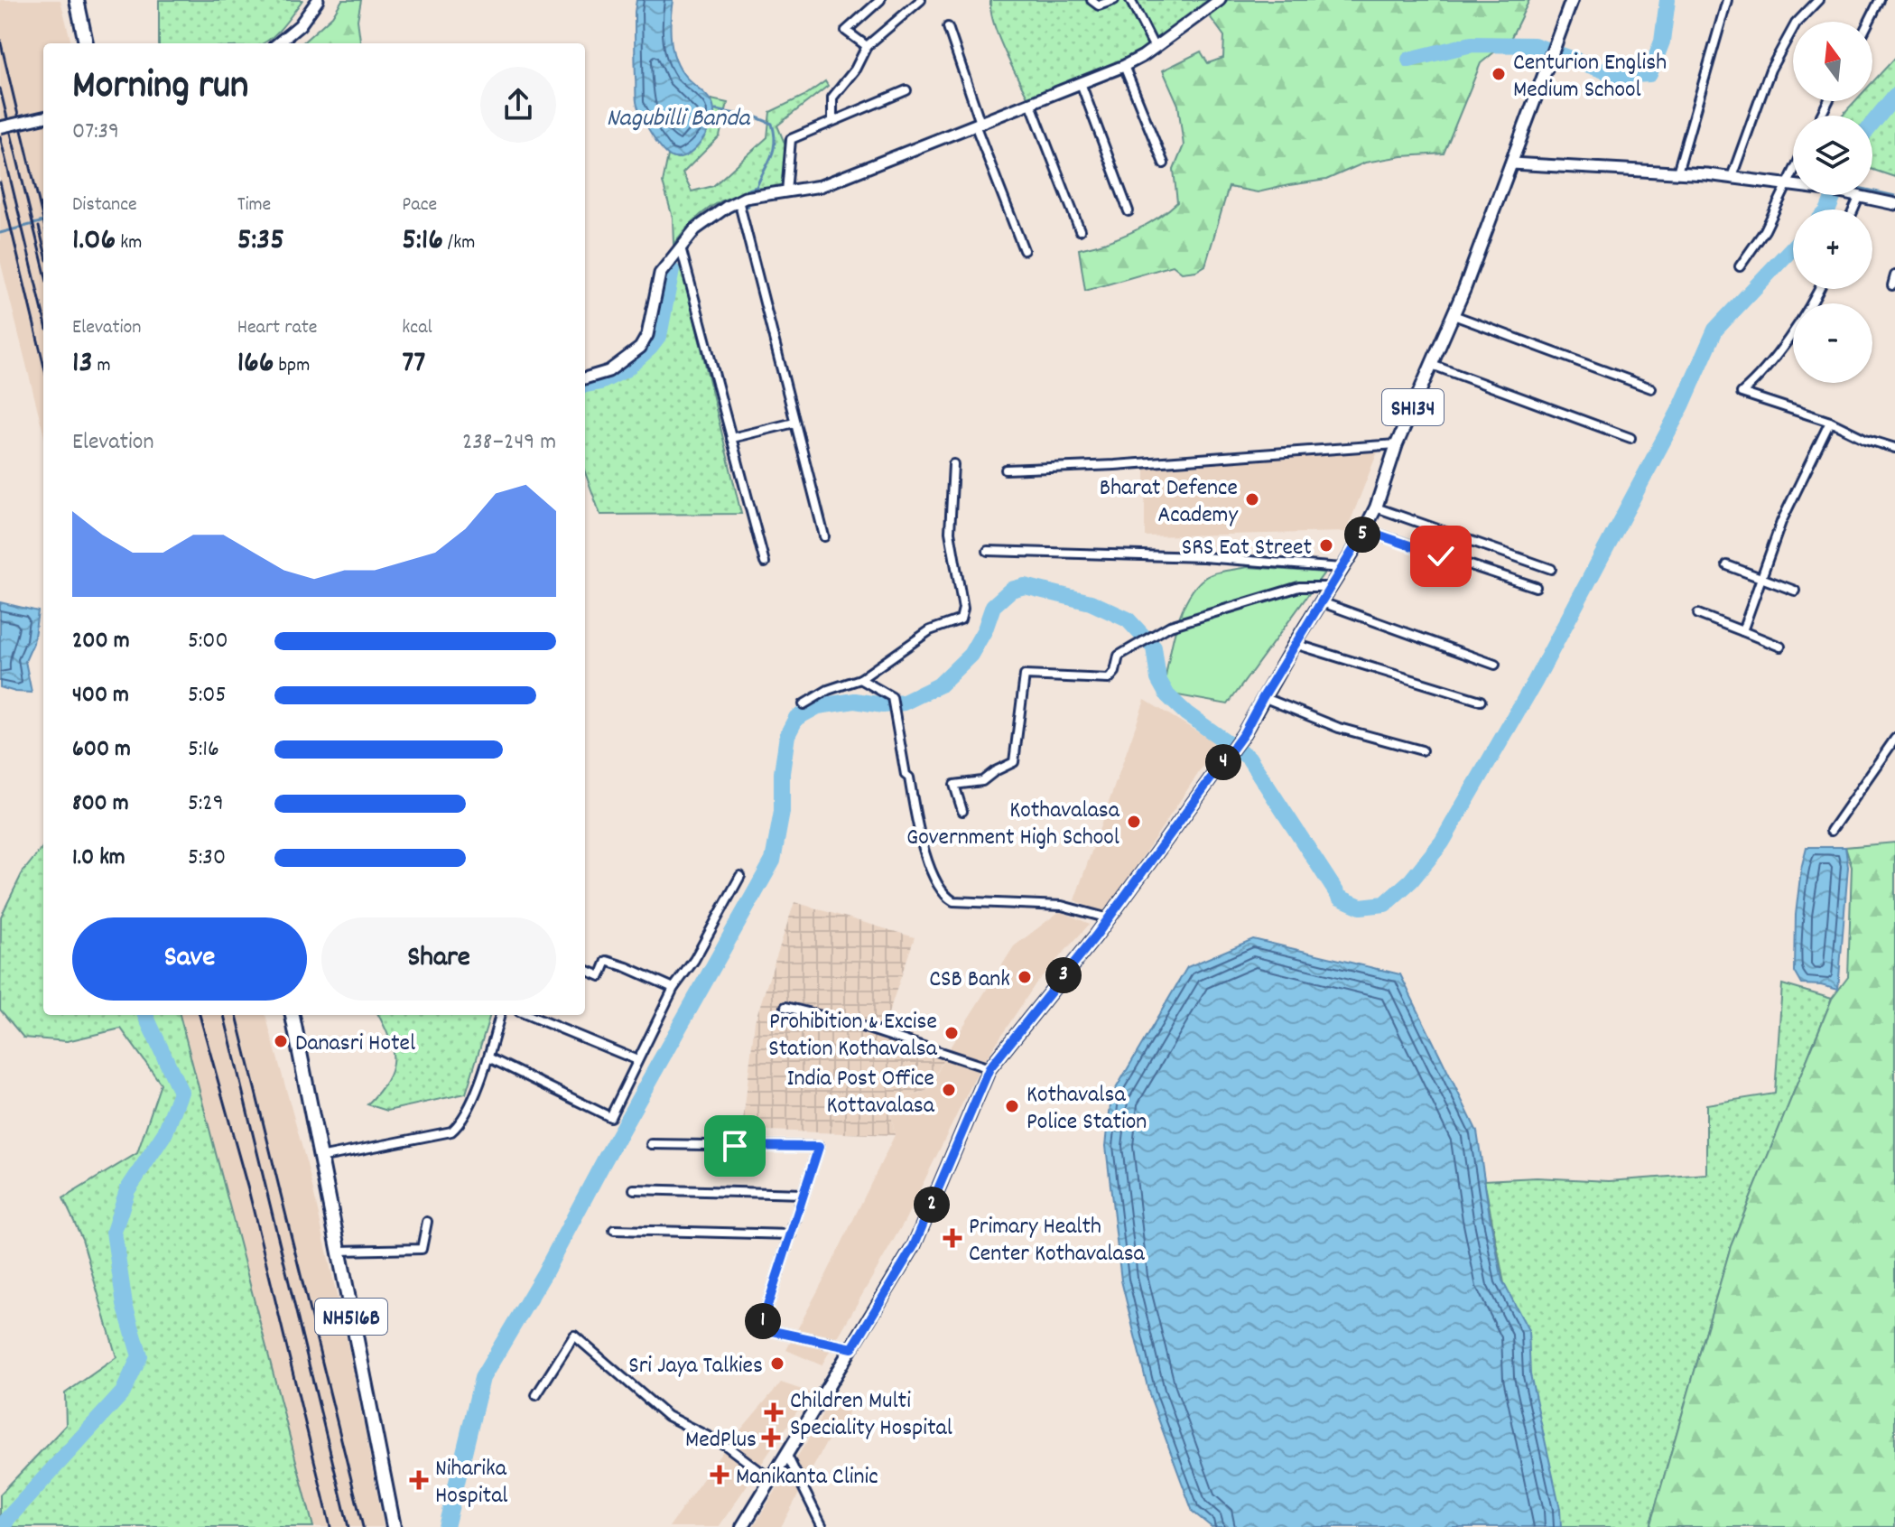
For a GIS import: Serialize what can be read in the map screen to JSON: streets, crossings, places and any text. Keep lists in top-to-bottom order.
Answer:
{
  "streets": {
    "highway": ["NH516B"],
    "main road": ["SH134"]
  },
  "water": ["Nagubilli Banda"],
  "places": {
    "other": [
      "Centurion English Medium School",
      "Bharat Defence Academy",
      "SRS Eat Street",
      "Kothavalasa Government High School",
      "CSB Bank",
      "Prohibition & Excise Station Kothavalsa",
      "Danasri Hotel",
      "India Post Office Kottavalasa",
      "Kothavalsa Police Station",
      "Sri Jaya Talkies"
    ],
    "health": [
      "Primary Health Center Kothavalasa",
      "Children Multi Speciality Hospital",
      "MedPlus",
      "Manikanta Clinic",
      "Niharika Hospital"
    ]
  },
  "north": "top",
  "page": {
    "map_buttons": ["+", "−"],
    "heading": ["Morning run", "07:39"],
    "stats": [
      ["Distance", "1.06 km"],
      ["Time", "5:35"],
      ["Pace", "5:16 /km"],
      ["Elevation", "13 m"],
      ["Heart rate", "166 bpm"],
      ["kcal", "77"]
    ],
    "chart": ["Elevation", "238–249 m"],
    "pins": [
      "5",
      "4",
      "3",
      "2",
      "1"
    ],
    "list": [
      {
        "name": "200 m",
        "note": "5:00"
      },
      {
        "name": "400 m",
        "note": "5:05"
      },
      {
        "name": "600 m",
        "note": "5:16"
      },
      {
        "name": "800 m",
        "note": "5:29"
      },
      {
        "name": "1.0 km",
        "note": "5:30"
      }
    ],
    "buttons": ["Save", "Share"]
  }
}
